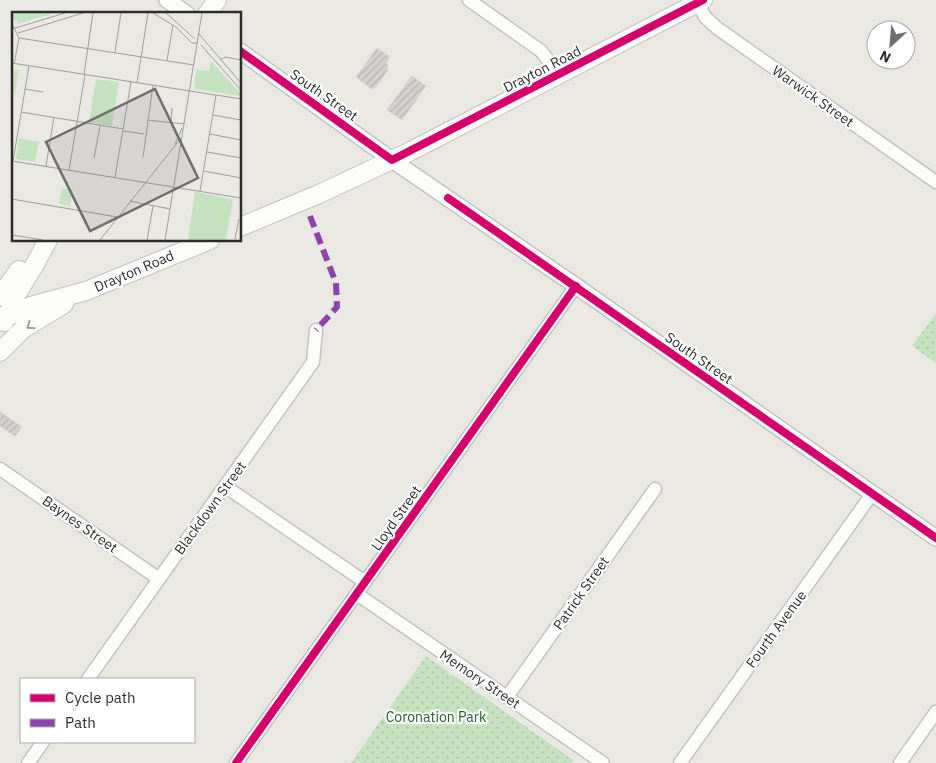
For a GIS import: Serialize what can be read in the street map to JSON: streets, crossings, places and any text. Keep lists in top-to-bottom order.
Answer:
{
  "streets": {
    "main road": ["Drayton Road"],
    "street": [
      "South Street",
      "Warwick Street",
      "Blackdown Street",
      "Lloyd Street",
      "Baynes Street",
      "Patrick Street",
      "Fourth Avenue",
      "Memory Street"
    ]
  },
  "crossings": [
    ["Drayton Road", "South Street"],
    ["Drayton Road", "Warwick Street"],
    ["South Street", "Lloyd Street"],
    ["South Street", "Fourth Avenue"],
    ["Blackdown Street", "Baynes Street"],
    ["Lloyd Street", "Memory Street"],
    ["Patrick Street", "Memory Street"]
  ],
  "parks": ["Coronation Park"],
  "legend": ["Cycle path", "Path"],
  "north": "bottom left"
}
